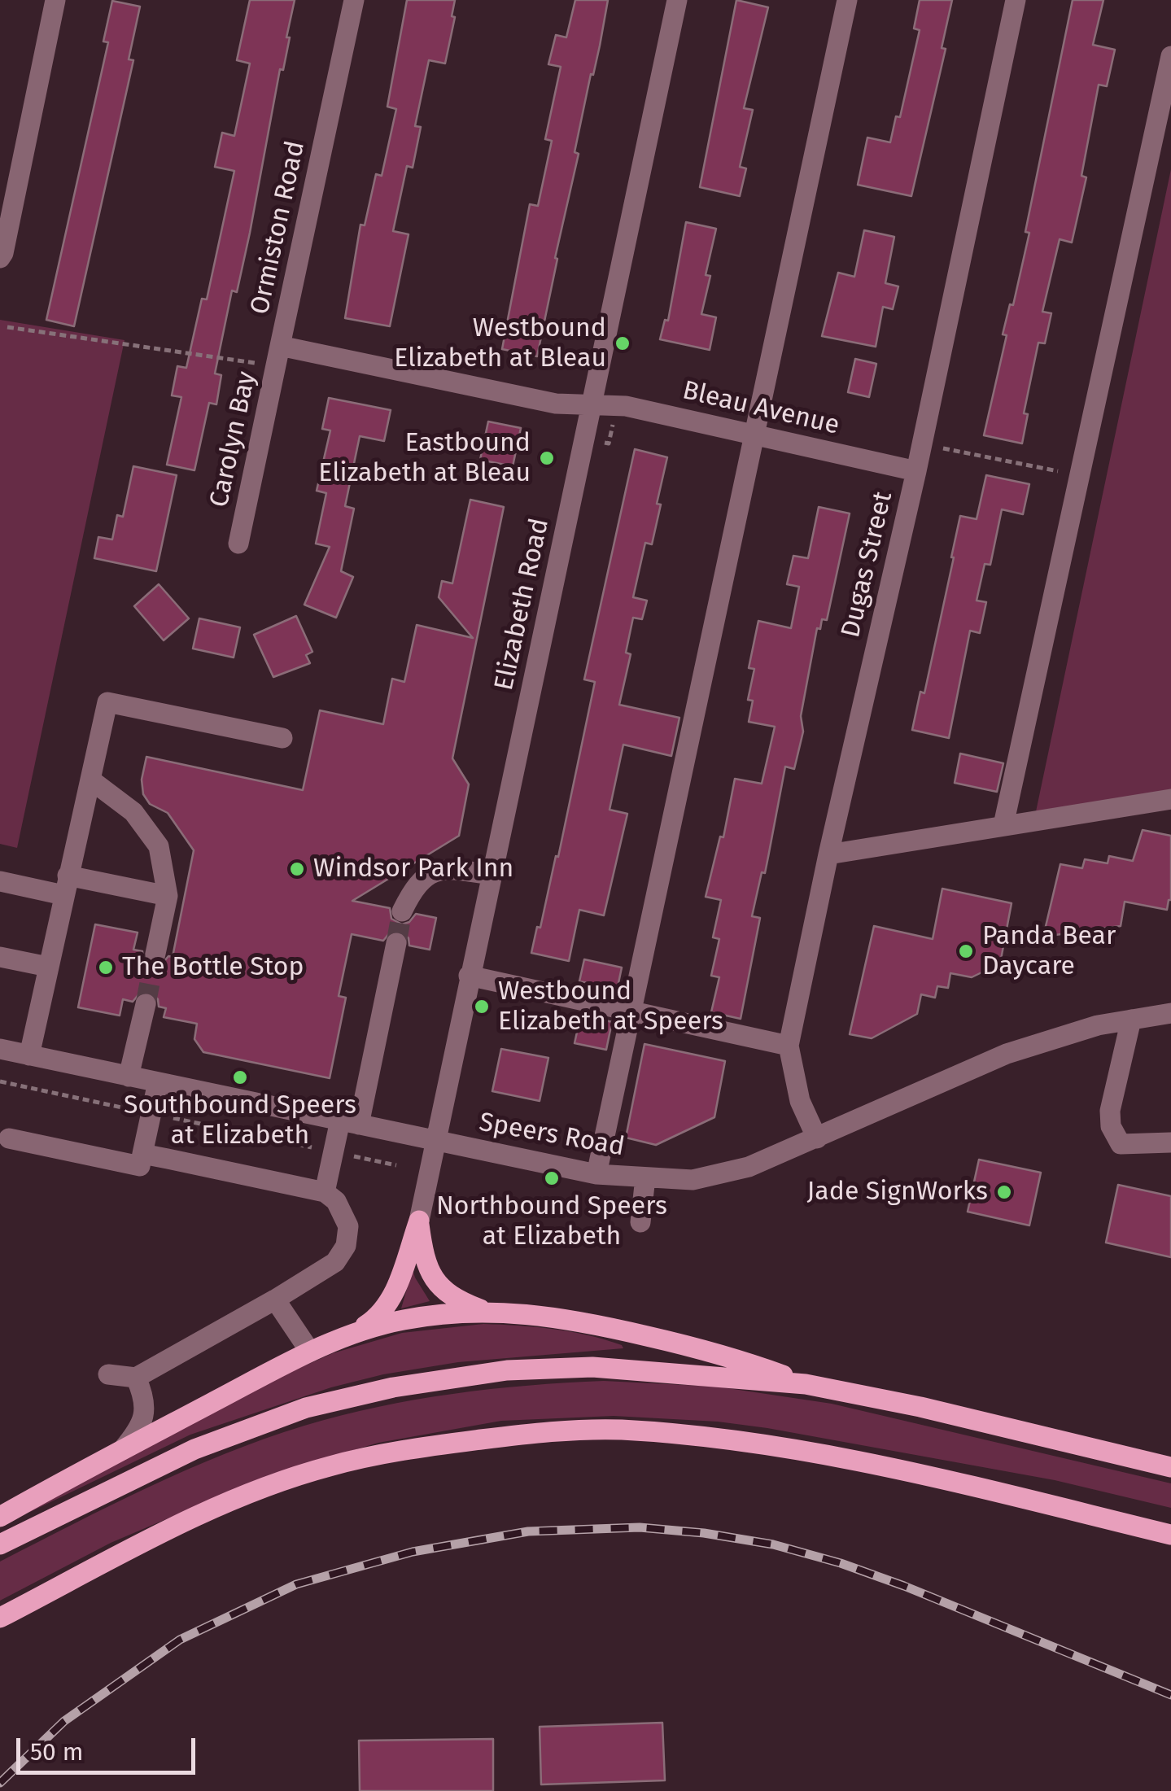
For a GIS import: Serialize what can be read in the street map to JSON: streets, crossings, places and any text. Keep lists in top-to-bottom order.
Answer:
{
  "streets": {
    "street": [
      "Ormiston Road",
      "Bleau Avenue",
      "Carolyn Bay",
      "Dugas Street",
      "Elizabeth Road",
      "Speers Road"
    ]
  },
  "crossings": [
    ["Ormiston Road", "Bleau Avenue"],
    ["Ormiston Road", "Carolyn Bay"],
    ["Ormiston Road", "Elizabeth Road"],
    ["Bleau Avenue", "Dugas Street"],
    ["Bleau Avenue", "Elizabeth Road"],
    ["Dugas Street", "Speers Road"],
    ["Elizabeth Road", "Speers Road"]
  ],
  "places": [
    "Westbound Elizabeth at Bleau",
    "Eastbound Elizabeth at Bleau",
    "Windsor Park Inn",
    "Panda Bear Daycare",
    "The Bottle Stop",
    "Westbound Elizabeth at Speers",
    "Southbound Speers at Elizabeth",
    "Northbound Speers at Elizabeth",
    "Jade SignWorks"
  ],
  "scale_bar": "50 m"
}
